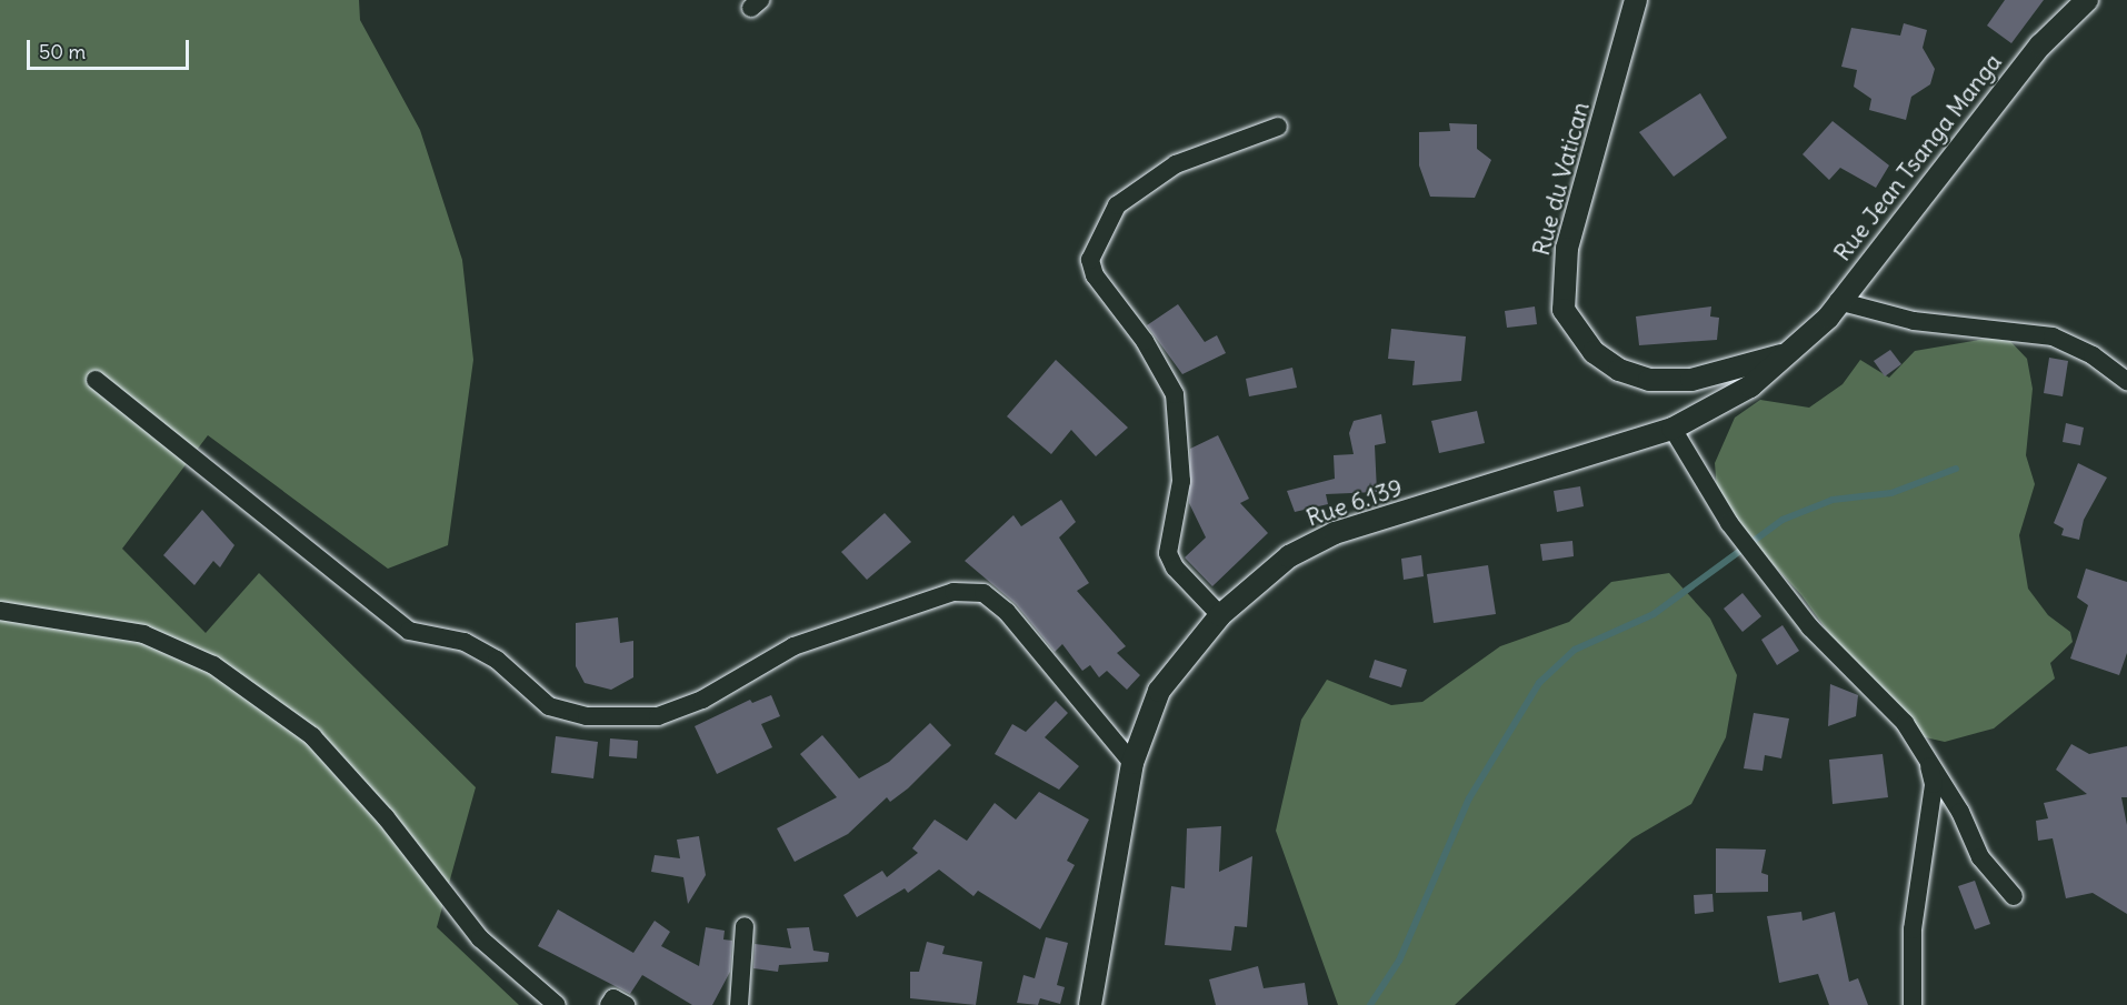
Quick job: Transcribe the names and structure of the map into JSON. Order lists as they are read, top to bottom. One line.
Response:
{"streets":{"street":["Rue Jean Tsanga Manga","Rue du Vatican","Rue 6.139"]},"crossings":[["Rue Jean Tsanga Manga","Rue du Vatican"],["Rue Jean Tsanga Manga","Rue 6.139"],["Rue du Vatican","Rue 6.139"]],"scale_bar":"50 m"}
